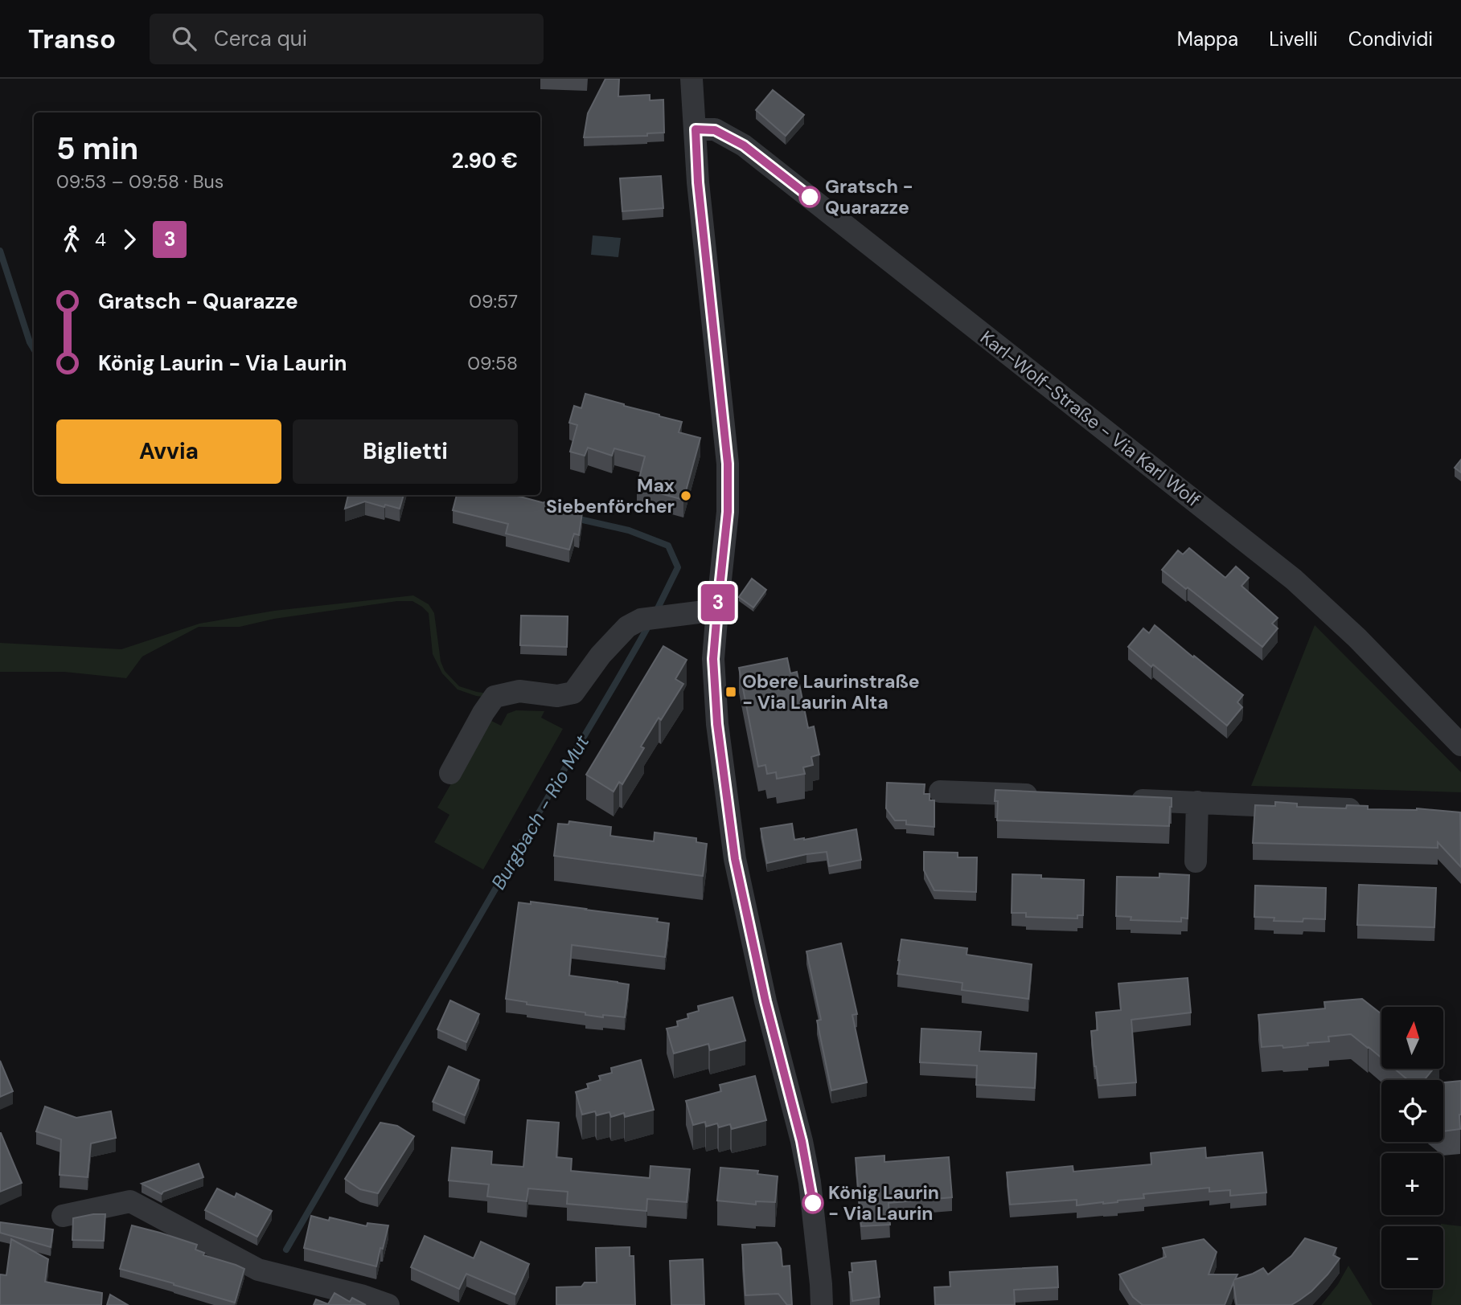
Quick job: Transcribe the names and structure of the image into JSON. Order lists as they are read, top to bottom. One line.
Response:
{"streets":{"street":["Karl-Wolf-Straße - Via Karl Wolf"]},"water":["Burgbach - Rio Mut"],"places":{"other":["Gratsch - Quarazze","Max Siebenförcher","König Laurin - Via Laurin"],"transit":["Obere Laurinstraße - Via Laurin Alta"]},"lines":["bus line 3"],"north":"top","page":{"header":"Transo","search":"Cerca qui","nav":["Mappa","Livelli","Condividi"],"on_map":"3","heading":["5 min","09:53 – 09:58 · Bus","2.90 €"],"legs":["4","3"],"list":[{"name":"Gratsch - Quarazze","value":"09:57"},{"name":"König Laurin - Via Laurin","value":"09:58"}],"buttons":["Avvia","Biglietti"],"map_buttons":["+","−"]}}
